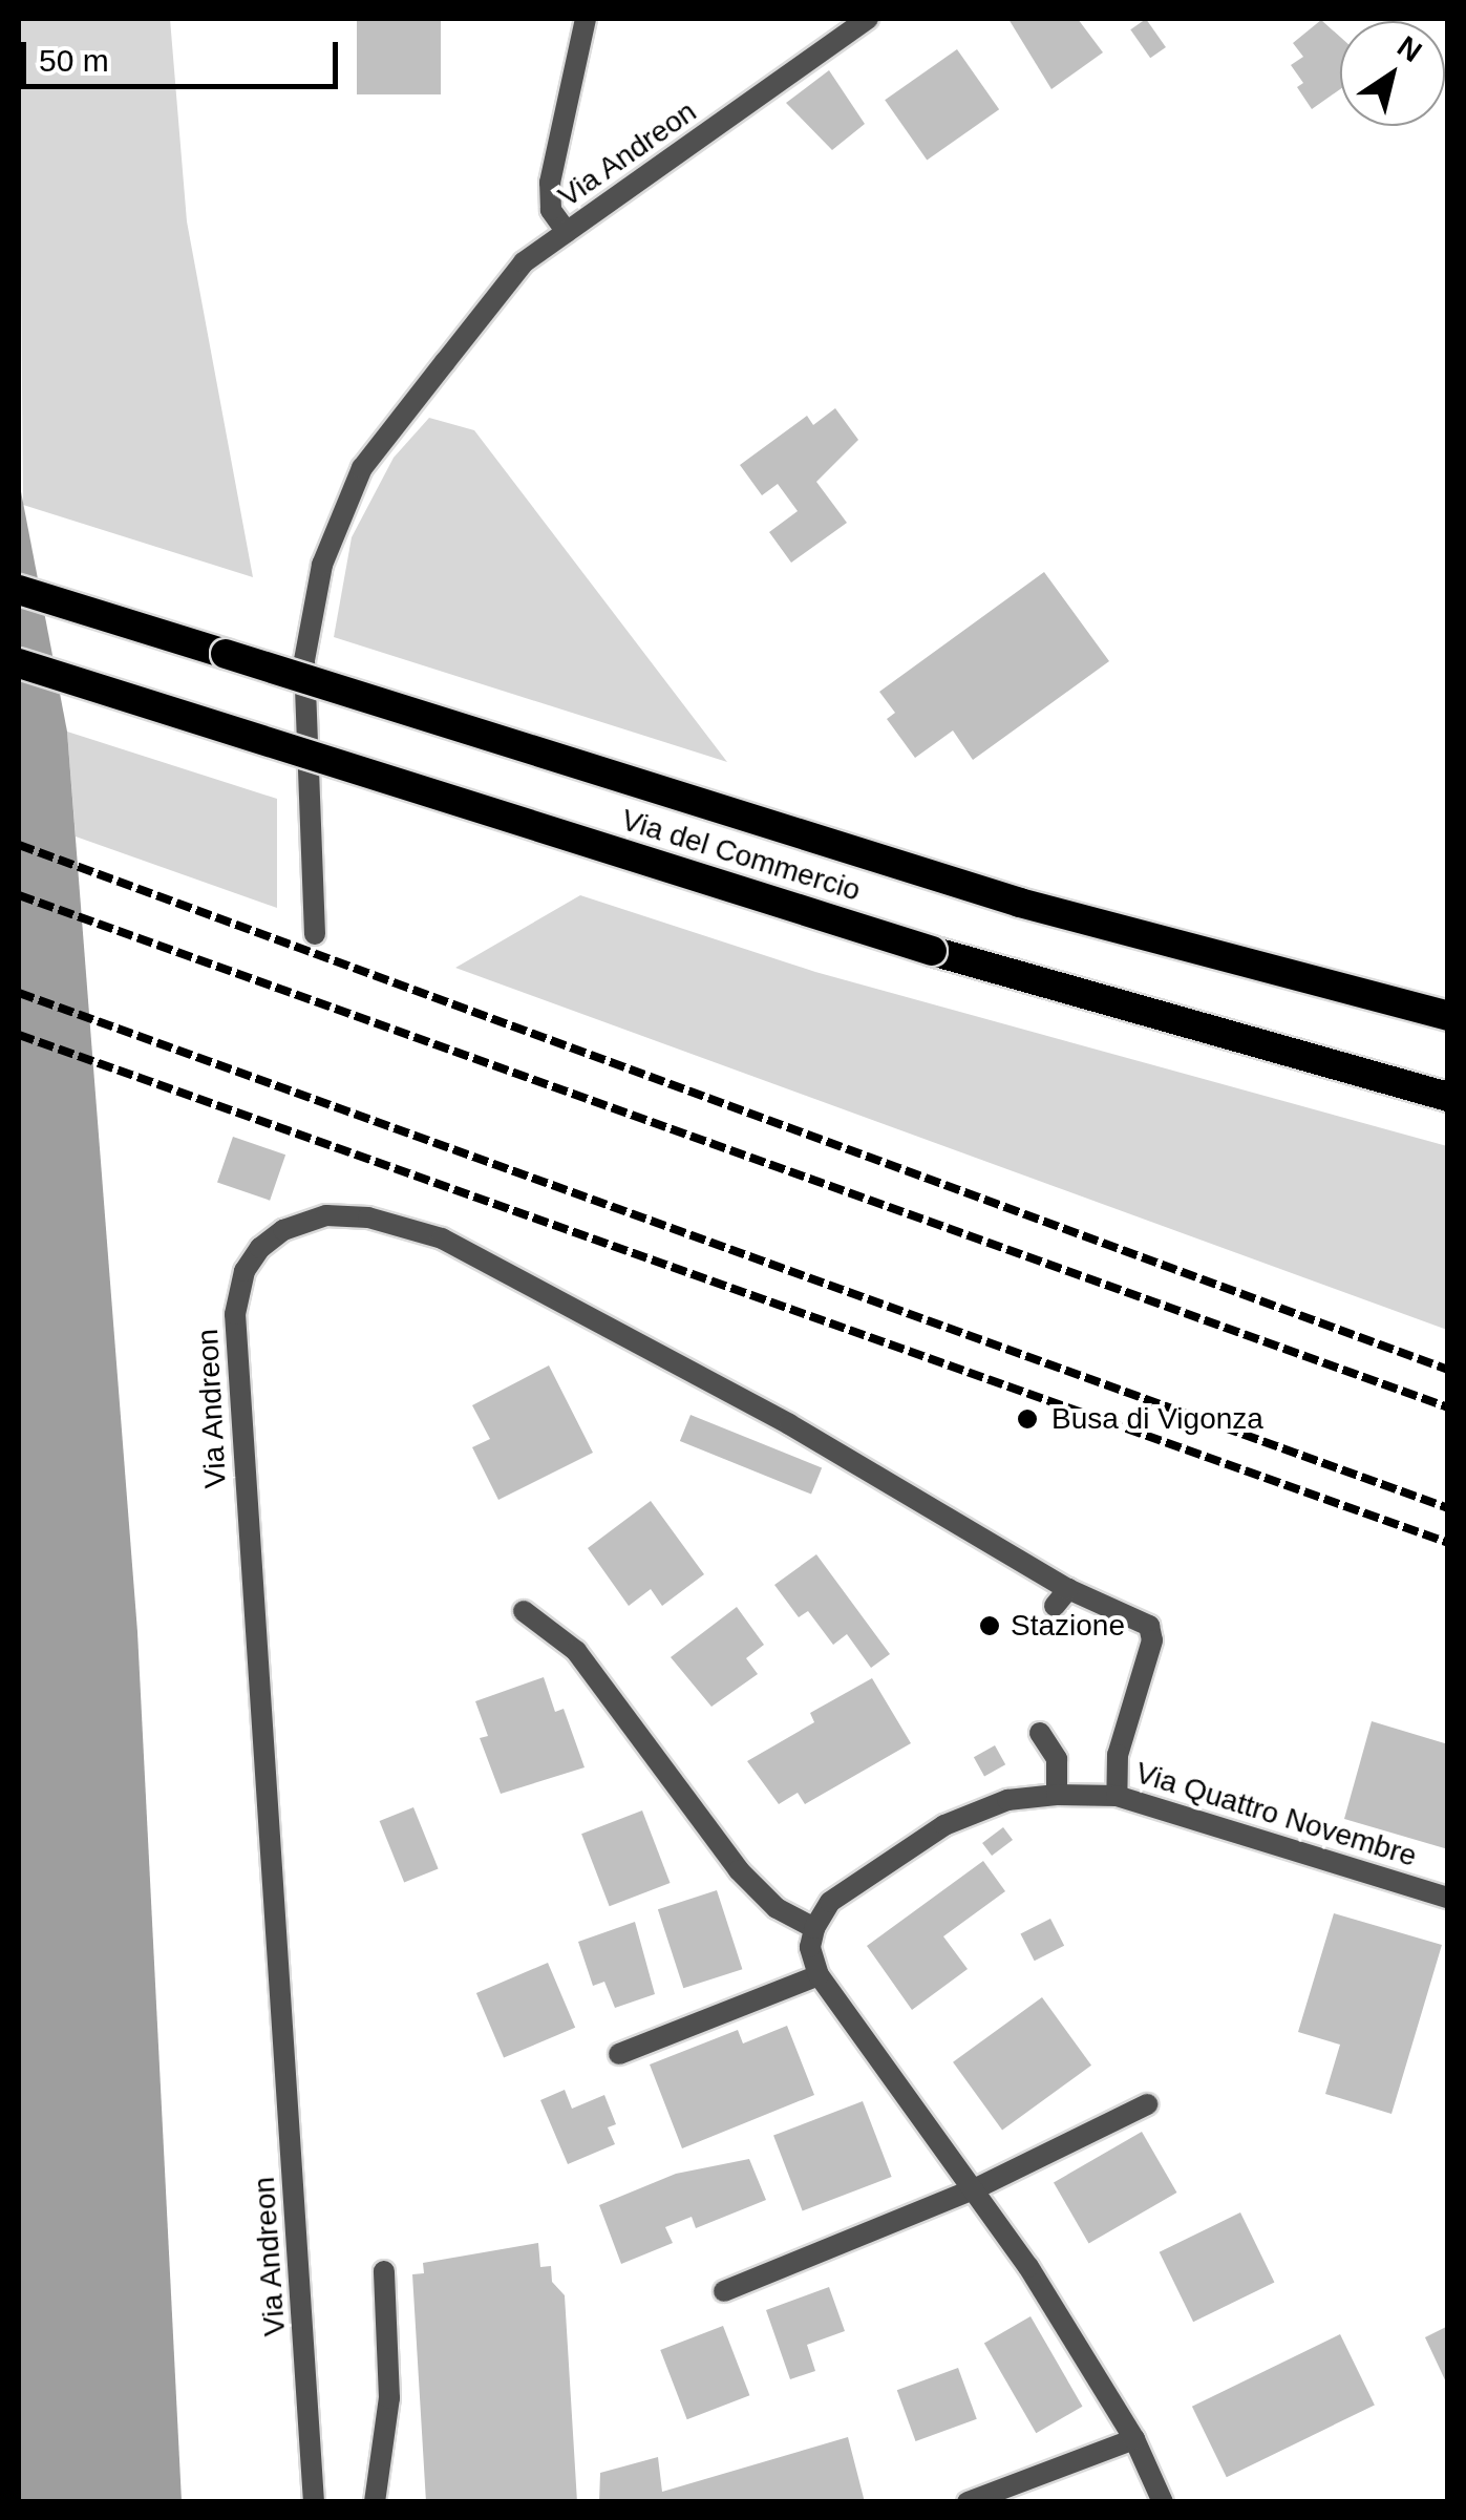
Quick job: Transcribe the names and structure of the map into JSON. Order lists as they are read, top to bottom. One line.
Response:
{"streets":{"highway":["Via del Commercio"],"street":["Via Andreon","Via Quattro Novembre"]},"crossings":[["Via Andreon","Via Quattro Novembre"]],"places":["Busa di Vigonza","Stazione"],"scale_bar":"50 m","north":"top right"}
